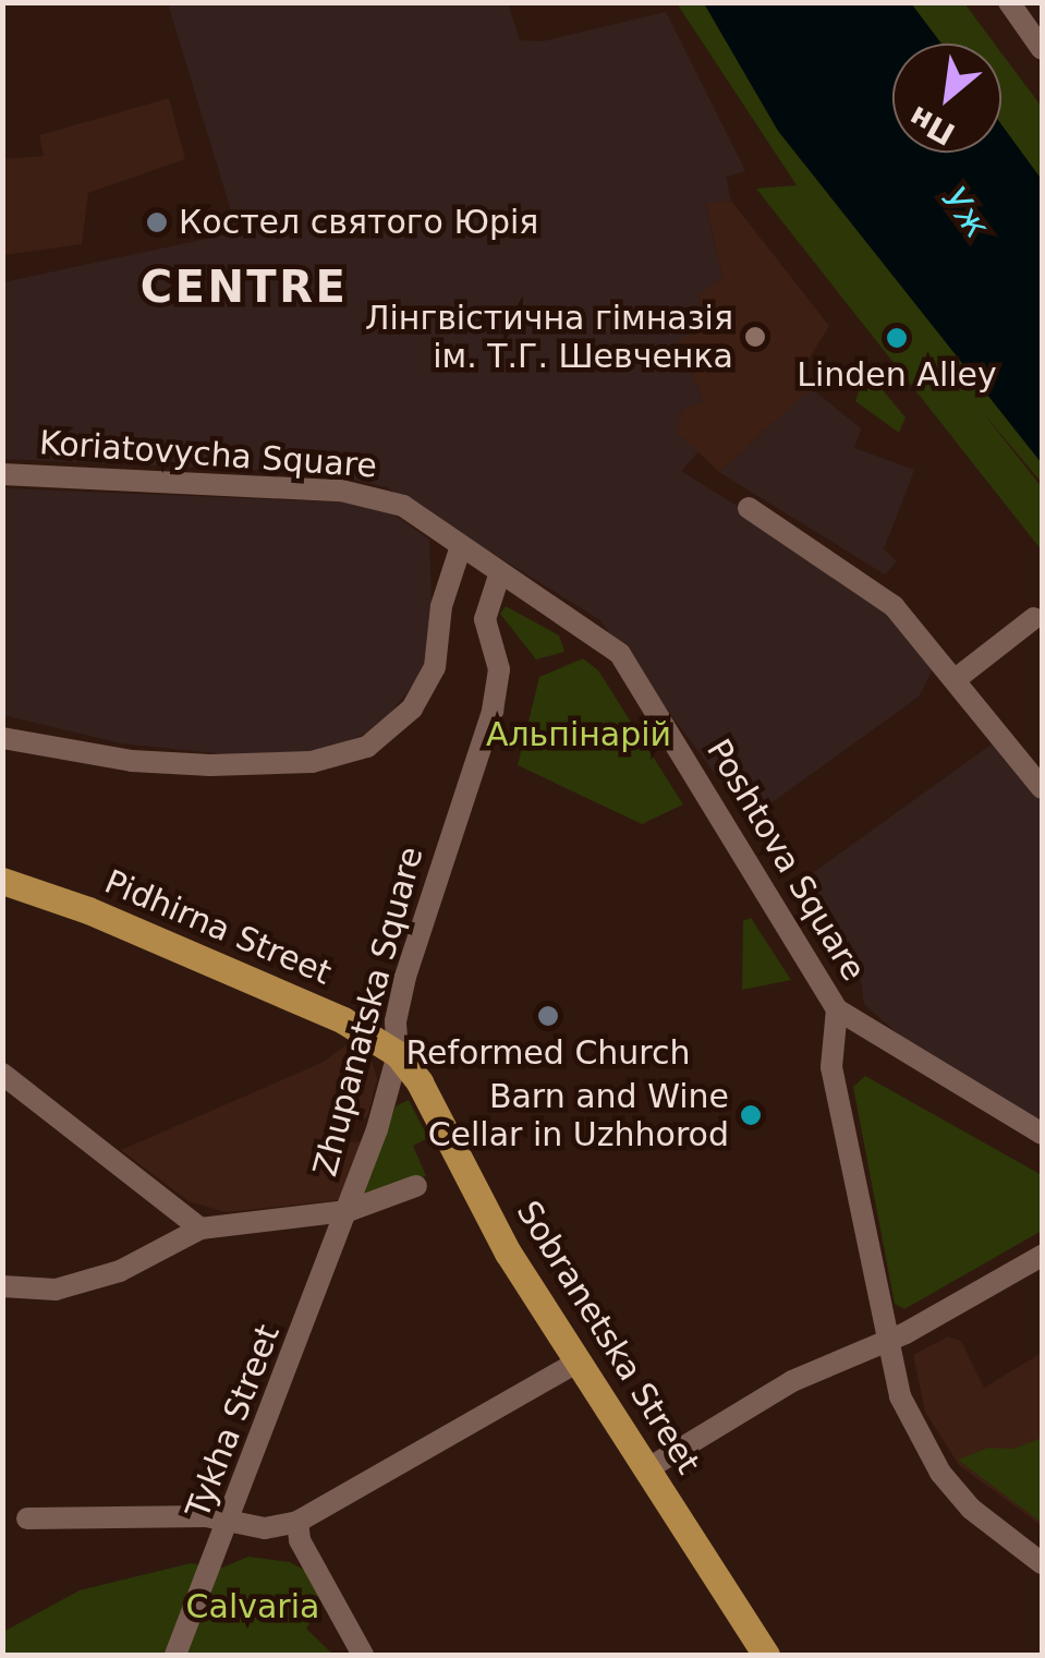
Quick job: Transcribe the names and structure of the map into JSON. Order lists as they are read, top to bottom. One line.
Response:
{"streets":{"main road":["Pidhirna Street","Sobranetska Street"],"street":["Koriatovycha Square","Poshtova Square","Zhupanatska Square","Tykha Street"]},"crossings":[["Poshtova Square","Zhupanatska Square"],["Pidhirna Street","Zhupanatska Square"],["Pidhirna Street","Sobranetska Street"],["Zhupanatska Square","Sobranetska Street"],["Zhupanatska Square","Tykha Street"]],"districts":["CENTRE"],"water":["Уж"],"parks":["Альпінарій","Calvaria"],"places":["Костел святого Юрія","Лінгвістична гімназія ім. Т.Г. Шевченка","Linden Alley","Reformed Church","Barn and Wine Cellar in Uzhhorod"],"north":"bottom left"}
